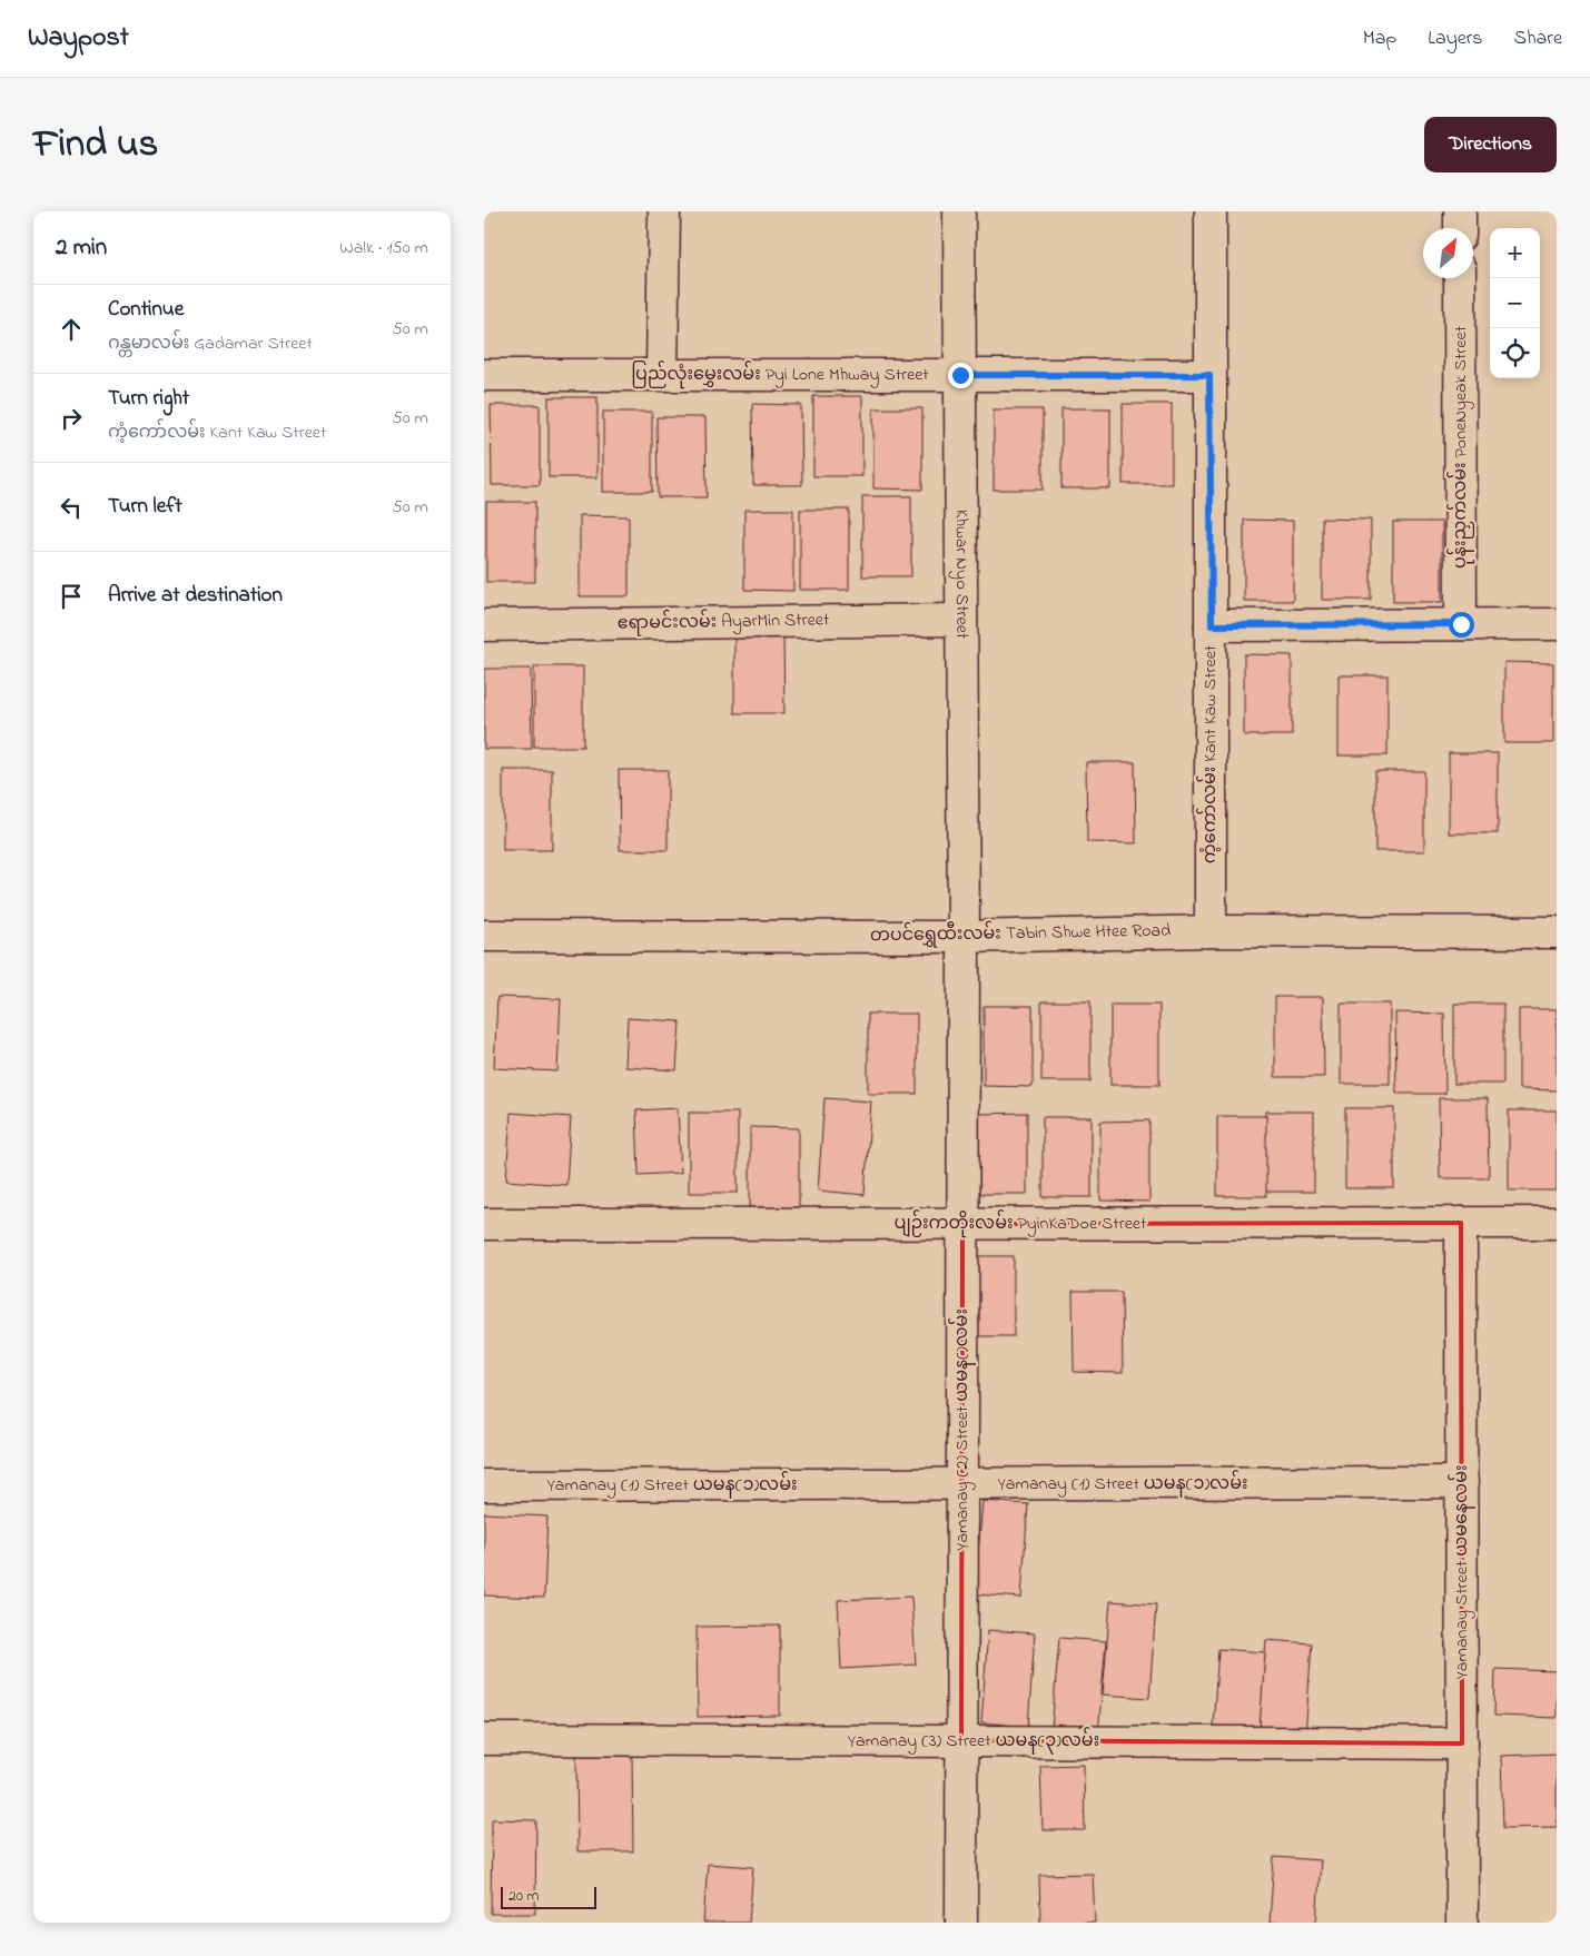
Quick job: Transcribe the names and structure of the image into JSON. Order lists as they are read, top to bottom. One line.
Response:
{"streets":{"street":["ပြည်လုံးမွှေးလမ်း Pyi Lone Mhway Street","ပုန်းညှက်လမ်း PoneNyeak Street","Khwar Nyo Street","ဧရာမင်းလမ်း AyarMin Street","ကံ့ကော်လမ်း Kant Kaw Street","တပင်ရွှေထီးလမ်း Tabin Shwe Htee Road","ပျဉ်းကတိုးလမ်း PyinKaDoe Street","Yamanay (2) Street ယမန()လမ်း","Yamanay (1) Street ယမန(၁)လမ်း","Yamanay Street ယမနေလမ်း","Yamanay (3) Street ယမန(၃)လမ်း"]},"crossings":[["ပြည်လုံးမွှေးလမ်း Pyi Lone Mhway Street","Khwar Nyo Street"],["ပြည်လုံးမွှေးလမ်း Pyi Lone Mhway Street","ကံ့ကော်လမ်း Kant Kaw Street"],["Khwar Nyo Street","ဧရာမင်းလမ်း AyarMin Street"],["Khwar Nyo Street","တပင်ရွှေထီးလမ်း Tabin Shwe Htee Road"],["Khwar Nyo Street","Yamanay (2) Street ယမန()လမ်း"],["ကံ့ကော်လမ်း Kant Kaw Street","တပင်ရွှေထီးလမ်း Tabin Shwe Htee Road"],["တပင်ရွှေထီးလမ်း Tabin Shwe Htee Road","Yamanay (2) Street ယမန()လမ်း"],["ပျဉ်းကတိုးလမ်း PyinKaDoe Street","Yamanay (2) Street ယမန()လမ်း"],["ပျဉ်းကတိုးလမ်း PyinKaDoe Street","Yamanay Street ယမနေလမ်း"],["Yamanay (2) Street ယမန()လမ်း","Yamanay (1) Street ယမန(၁)လမ်း"],["Yamanay (2) Street ယမန()လမ်း","Yamanay (3) Street ယမန(၃)လမ်း"],["Yamanay (1) Street ယမန(၁)လမ်း","Yamanay Street ယမနေလမ်း"],["Yamanay Street ယမနေလမ်း","Yamanay (3) Street ယမန(၃)လမ်း"]],"scale_bar":"20 m","north":"top right","page":{"header":"Waypost","nav":["Map","Layers","Share"],"title":"Find us","buttons":"Directions","heading":["2 min","Walk · 150 m"],"map_buttons":["+","−"],"list":[["Continue","ဂန္တမာလမ်း Gadamar Street","50 m"],["Turn right","ကံ့ကော်လမ်း Kant Kaw Street","50 m"],["Turn left","50 m"],"Arrive at destination"],"scale":"20 m"}}
